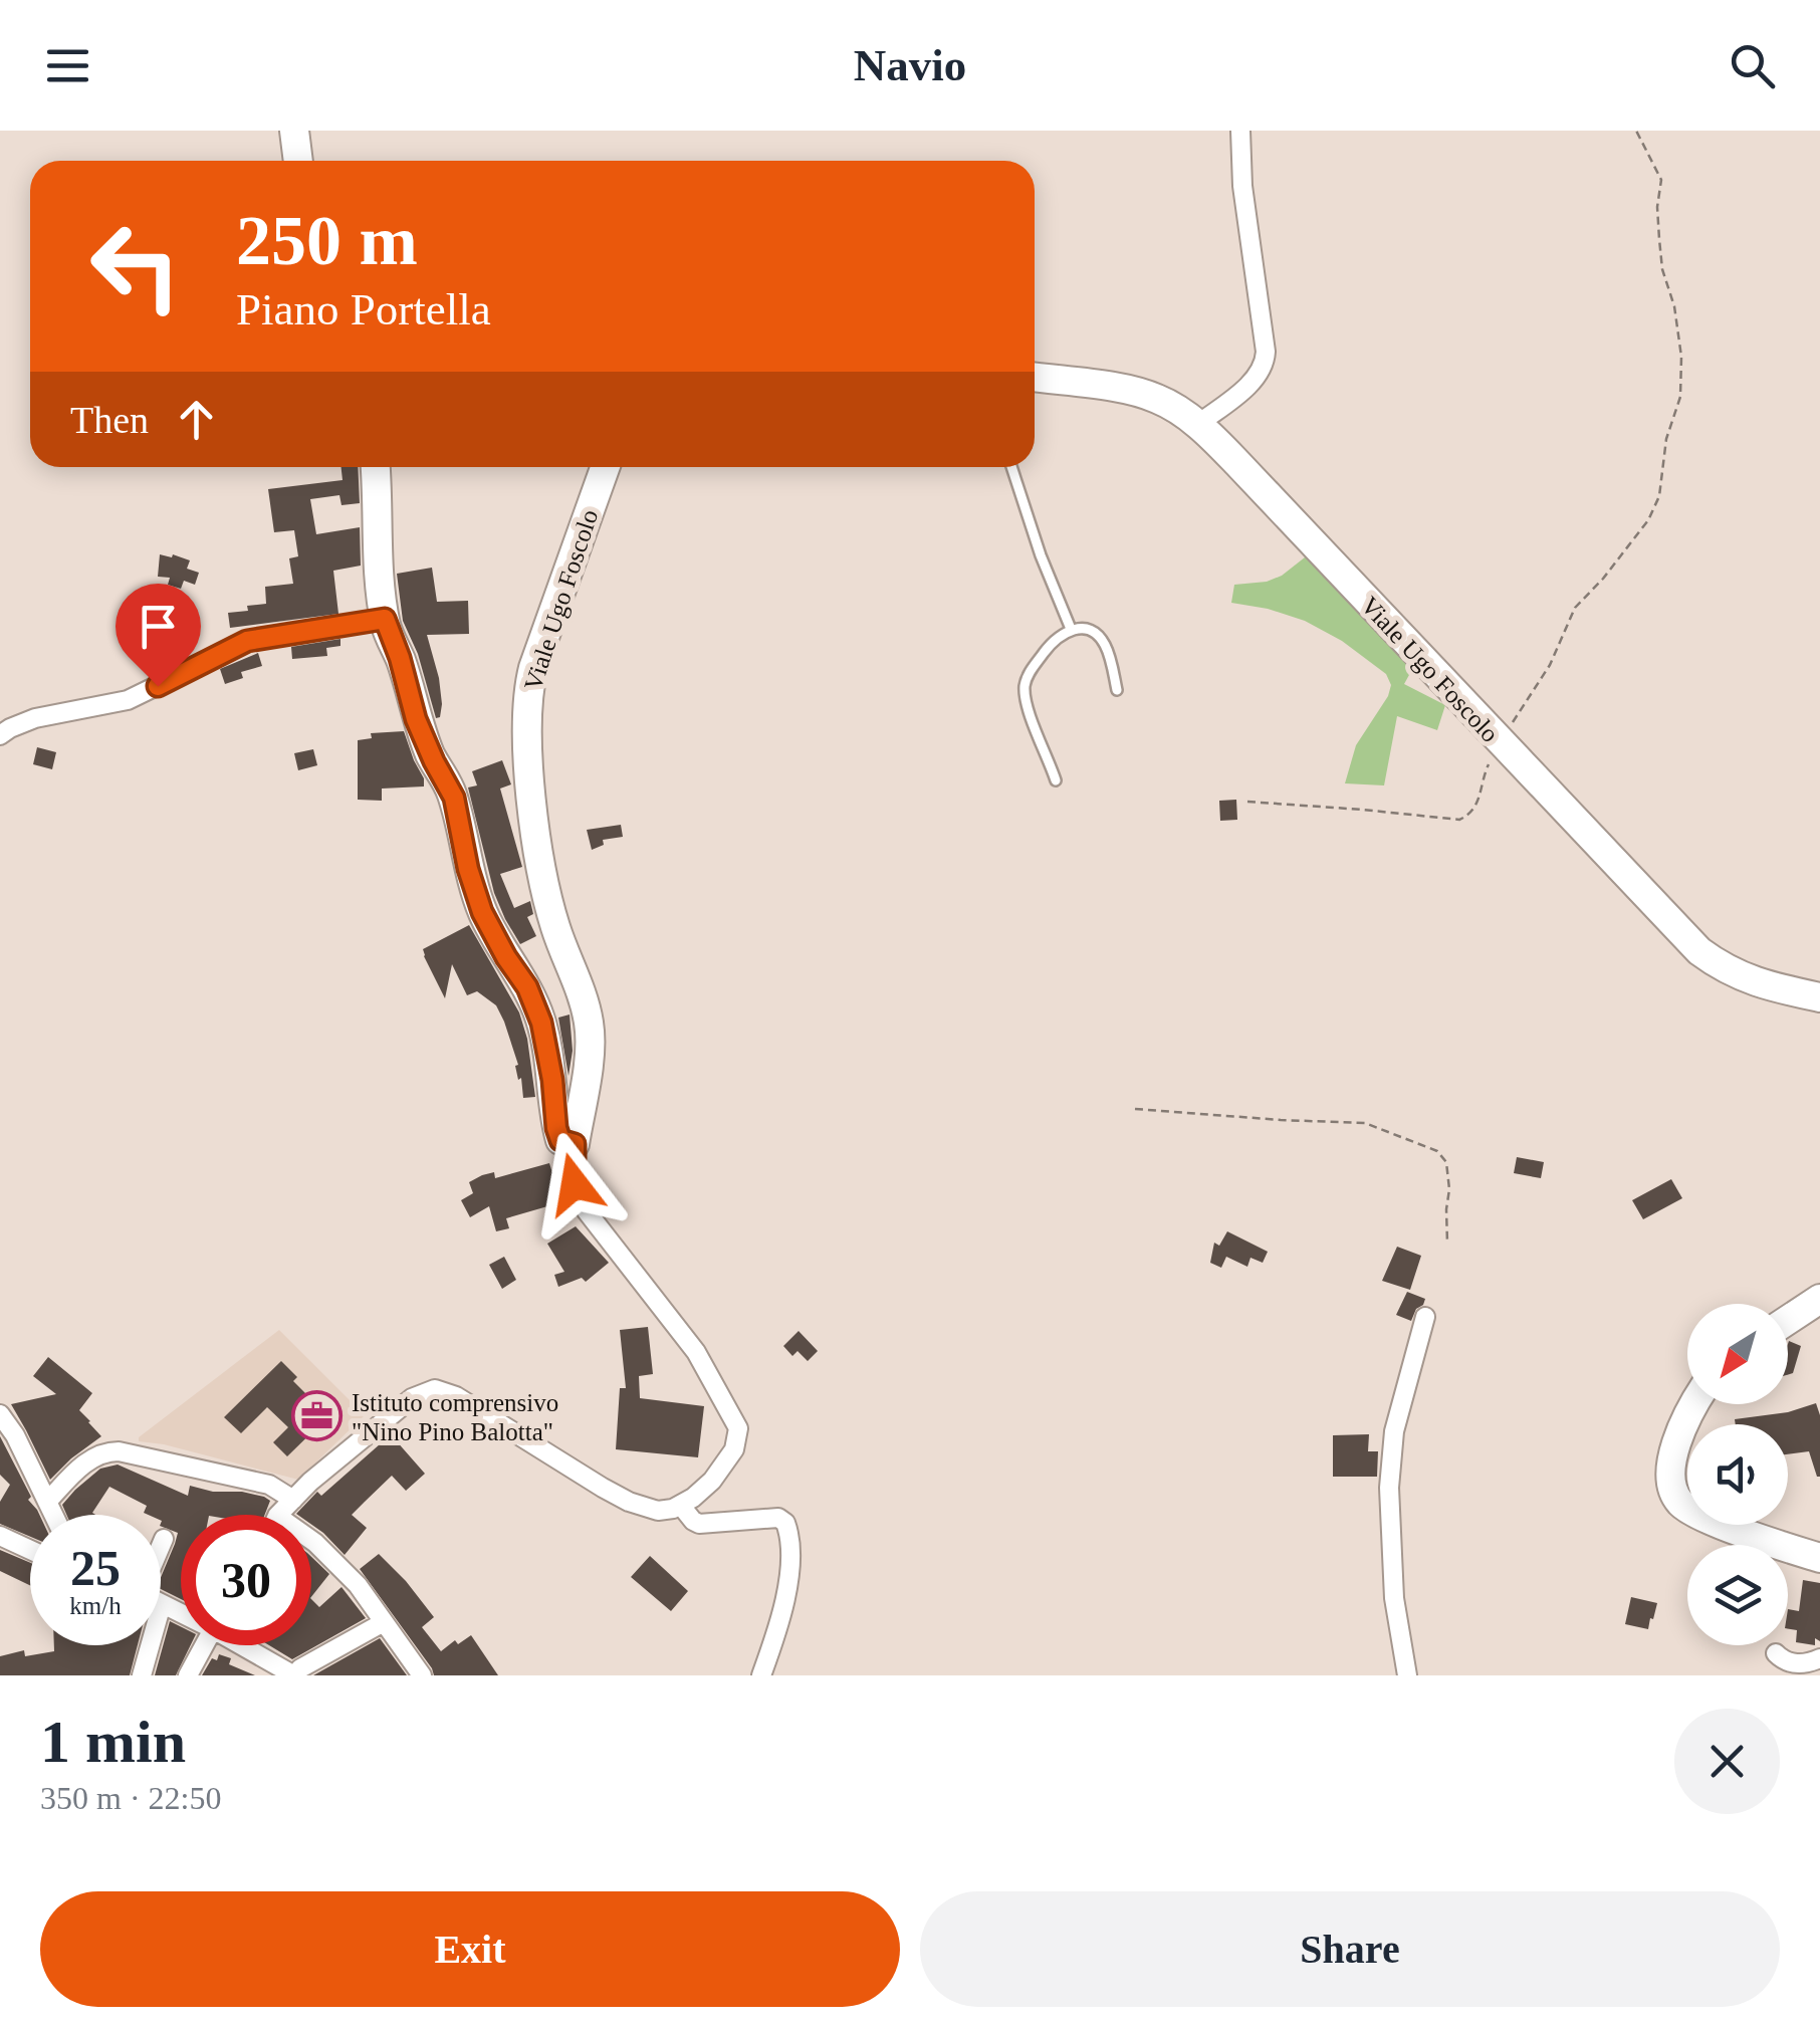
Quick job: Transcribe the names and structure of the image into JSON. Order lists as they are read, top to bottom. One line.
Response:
{"streets":{"street":["Viale Ugo Foscolo"]},"places":{"office":["Istituto comprensivo \"Nino Pino Balotta\""]},"north":"bottom left","page":{"header":"Navio","turn":["250 m","Piano Portella"],"then":"Then","speed":"25 km/h","limit":"30","heading":["1 min","350 m · 22:50"],"buttons":["Exit","Share"]}}
